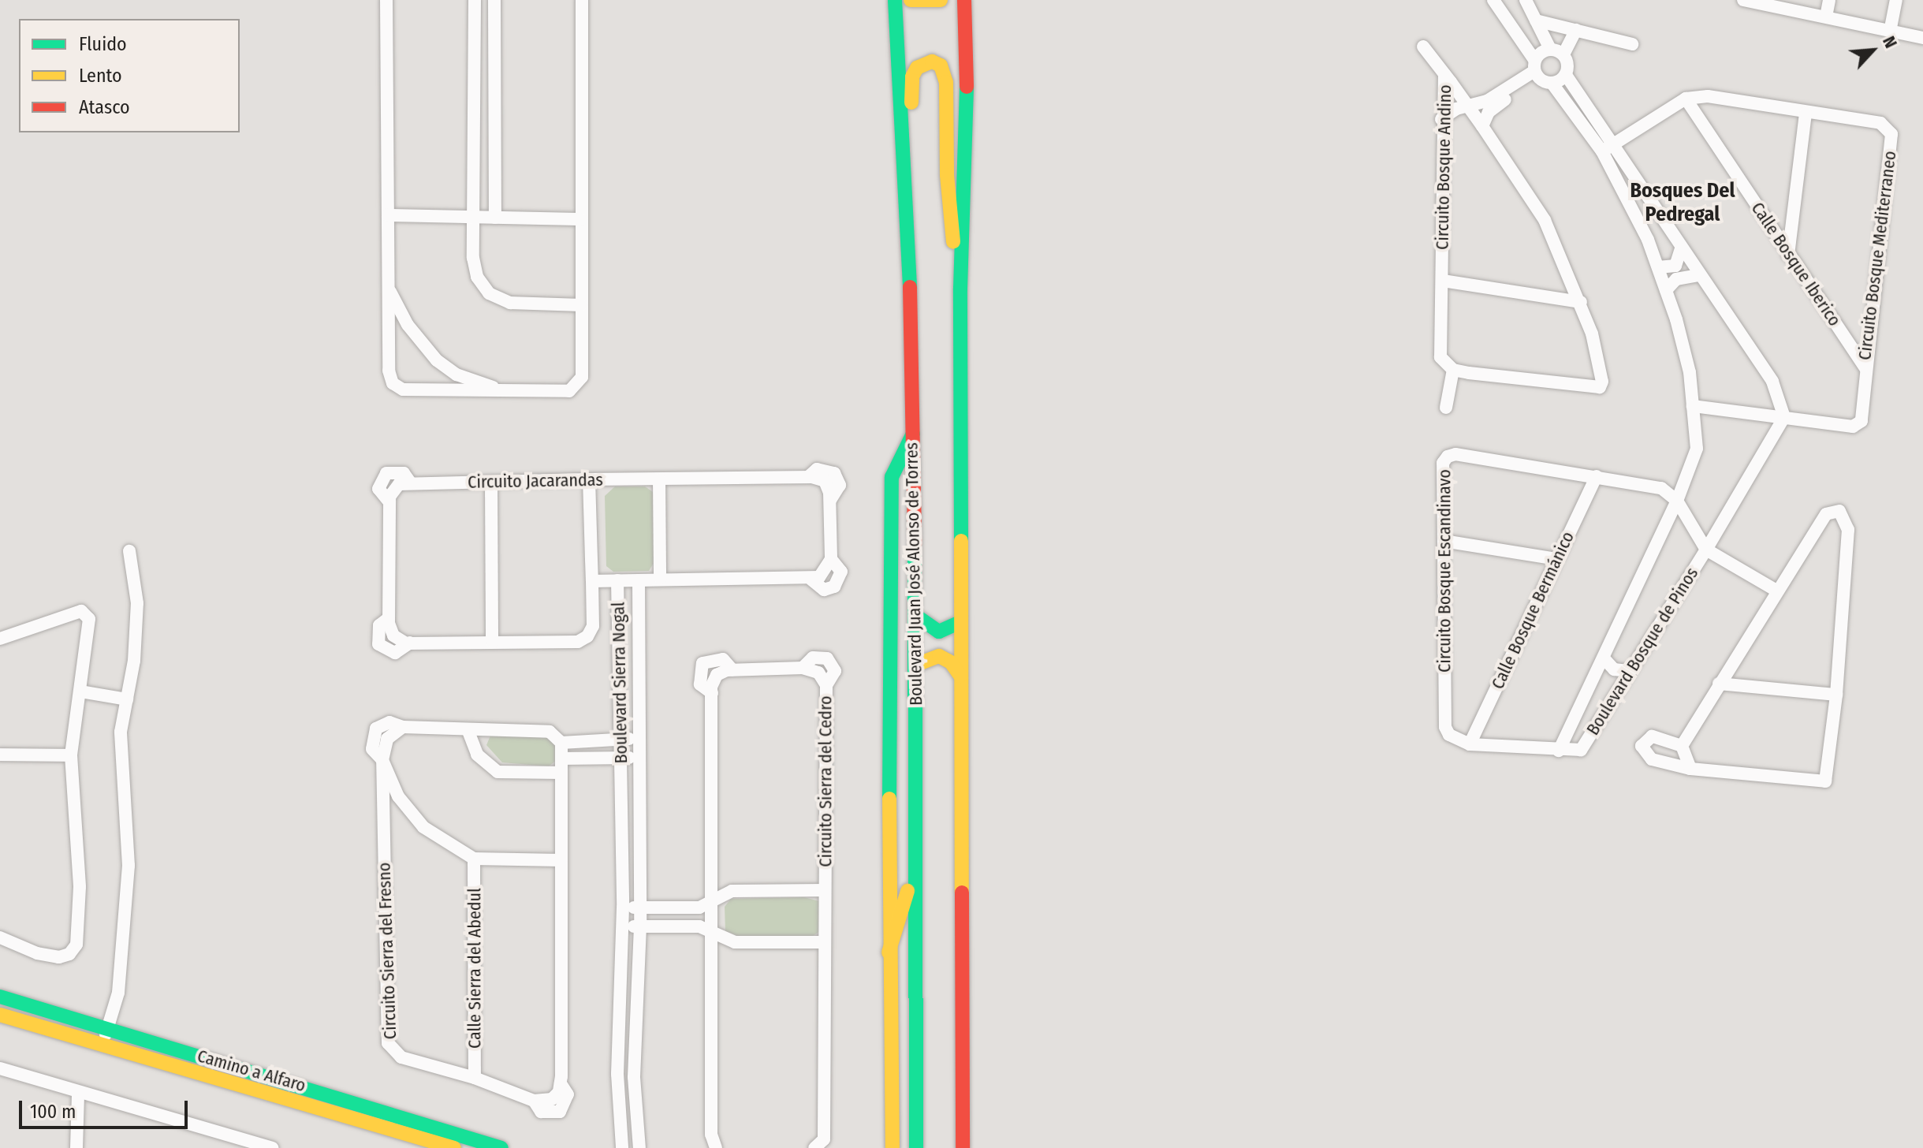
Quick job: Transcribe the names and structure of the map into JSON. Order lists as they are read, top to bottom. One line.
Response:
{"streets":{"main road":["Boulevard Juan José Alonso de Torres","Camino a Alfaro"],"street":["Circuito Bosque Andino","Circuito Bosque Mediterraneo","Calle Bosque Iberico","Circuito Jacarandas","Circuito Bosque Escandinavo","Calle Bosque Bermánico","Boulevard Bosque de Pinos","Boulevard Sierra Nogal","Circuito Sierra del Cedro","Circuito Sierra del Fresno","Calle Sierra del Abedul"]},"crossings":[["Circuito Bosque Andino","Boulevard Bosque de Pinos"],["Circuito Bosque Mediterraneo","Calle Bosque Iberico"],["Circuito Bosque Mediterraneo","Boulevard Bosque de Pinos"],["Circuito Jacarandas","Boulevard Sierra Nogal"],["Circuito Bosque Escandinavo","Calle Bosque Bermánico"],["Circuito Bosque Escandinavo","Boulevard Bosque de Pinos"],["Boulevard Sierra Nogal","Circuito Sierra del Fresno"],["Circuito Sierra del Fresno","Calle Sierra del Abedul"]],"districts":["Bosques Del Pedregal"],"legend":["Fluido","Lento","Atasco"],"scale_bar":"100 m","north":"top right"}
